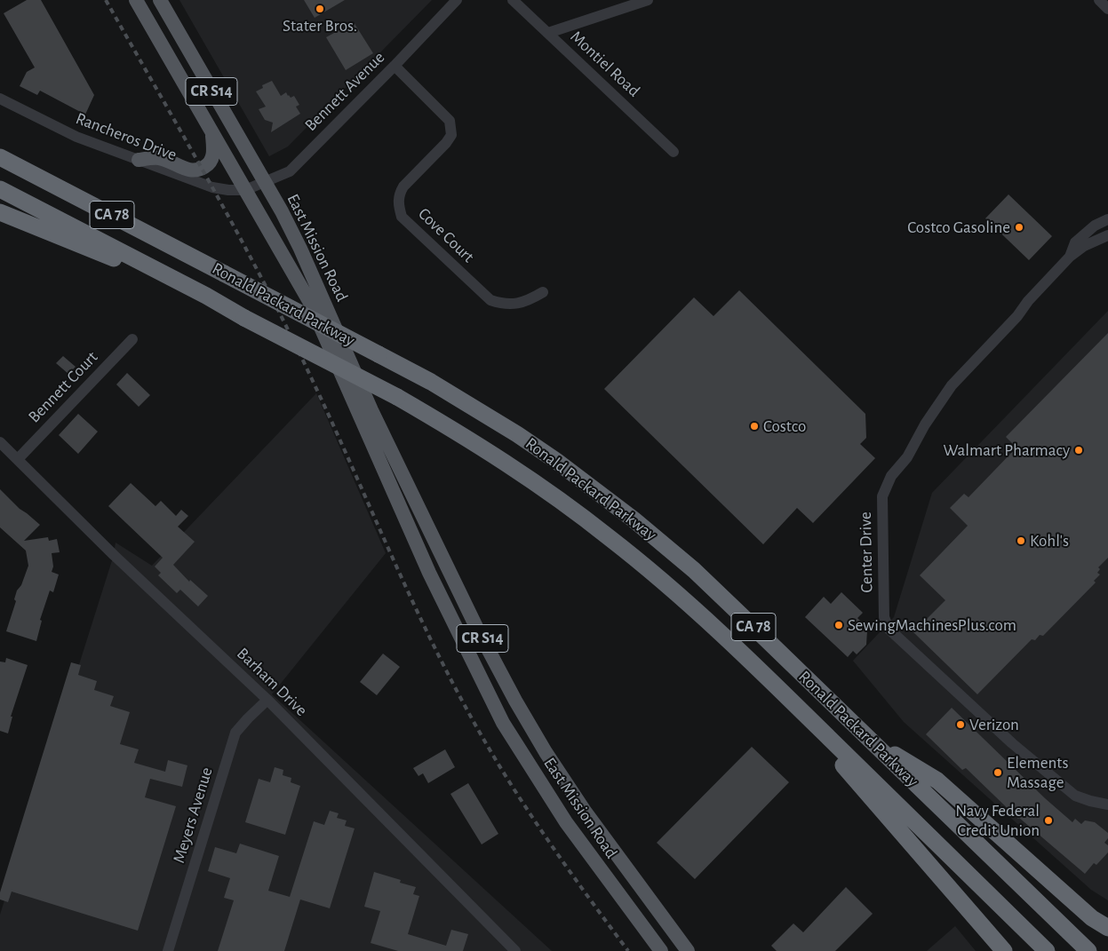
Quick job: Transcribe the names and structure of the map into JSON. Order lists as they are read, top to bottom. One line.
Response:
{"streets":{"highway":["CA 78","Ronald Packard Parkway"],"main road":["CR S14","East Mission Road"],"street":["Montiel Road","Bennett Avenue","Rancheros Drive","Cove Court","Bennett Court","Center Drive","Barham Drive","Meyers Avenue"]},"crossings":[["Bennett Avenue","Rancheros Drive"],["Bennett Avenue","Cove Court"],["Bennett Avenue","East Mission Road"],["Rancheros Drive","East Mission Road"],["Bennett Court","Barham Drive"],["Barham Drive","Meyers Avenue"]],"places":["Stater Bros.","Costco Gasoline","Costco","Walmart Pharmacy","Kohl's","SewingMachinesPlus.com","Verizon","Elements Massage","Navy Federal Credit Union"]}
